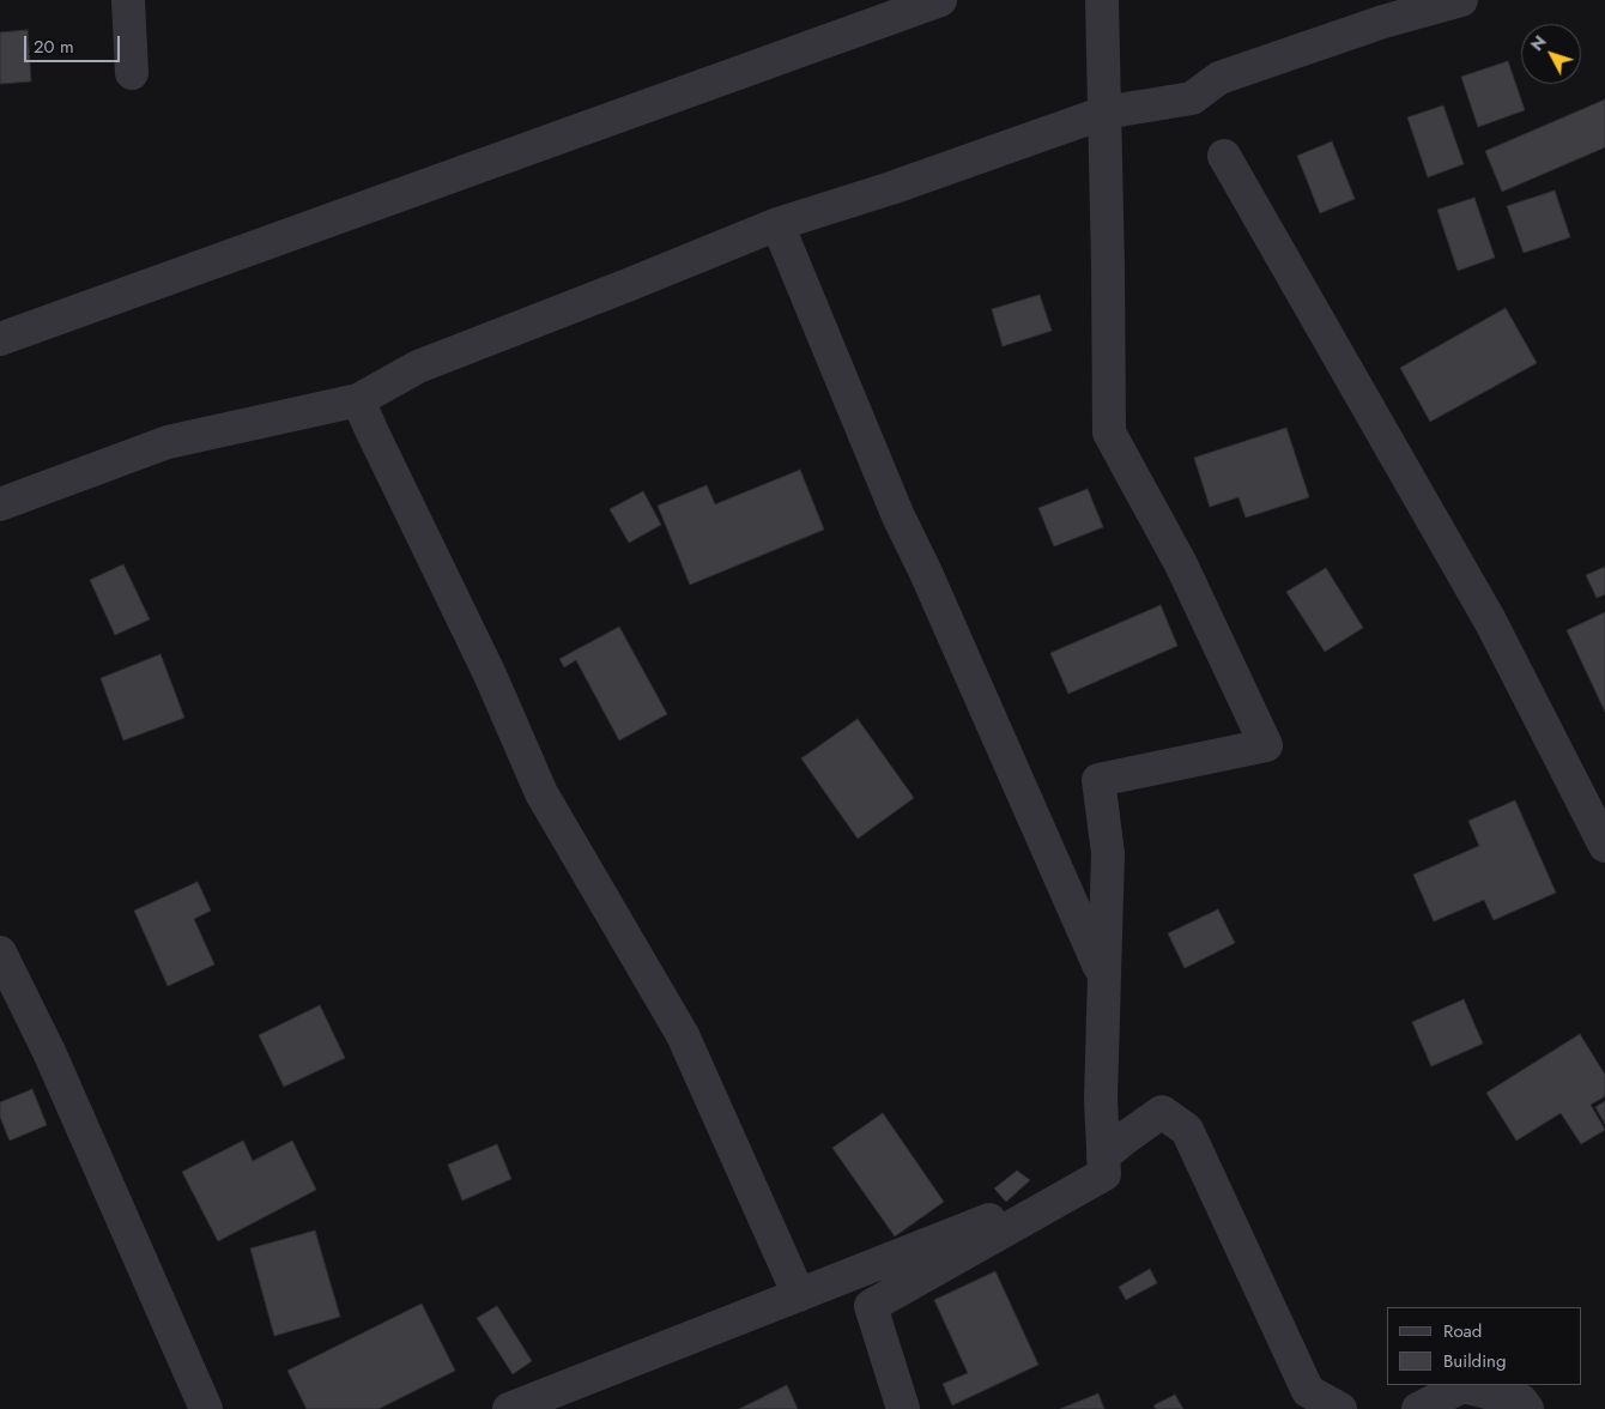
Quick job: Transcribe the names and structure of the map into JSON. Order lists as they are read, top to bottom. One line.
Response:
{"legend":["Road","Building"],"scale_bar":"20 m","north":"top left"}
